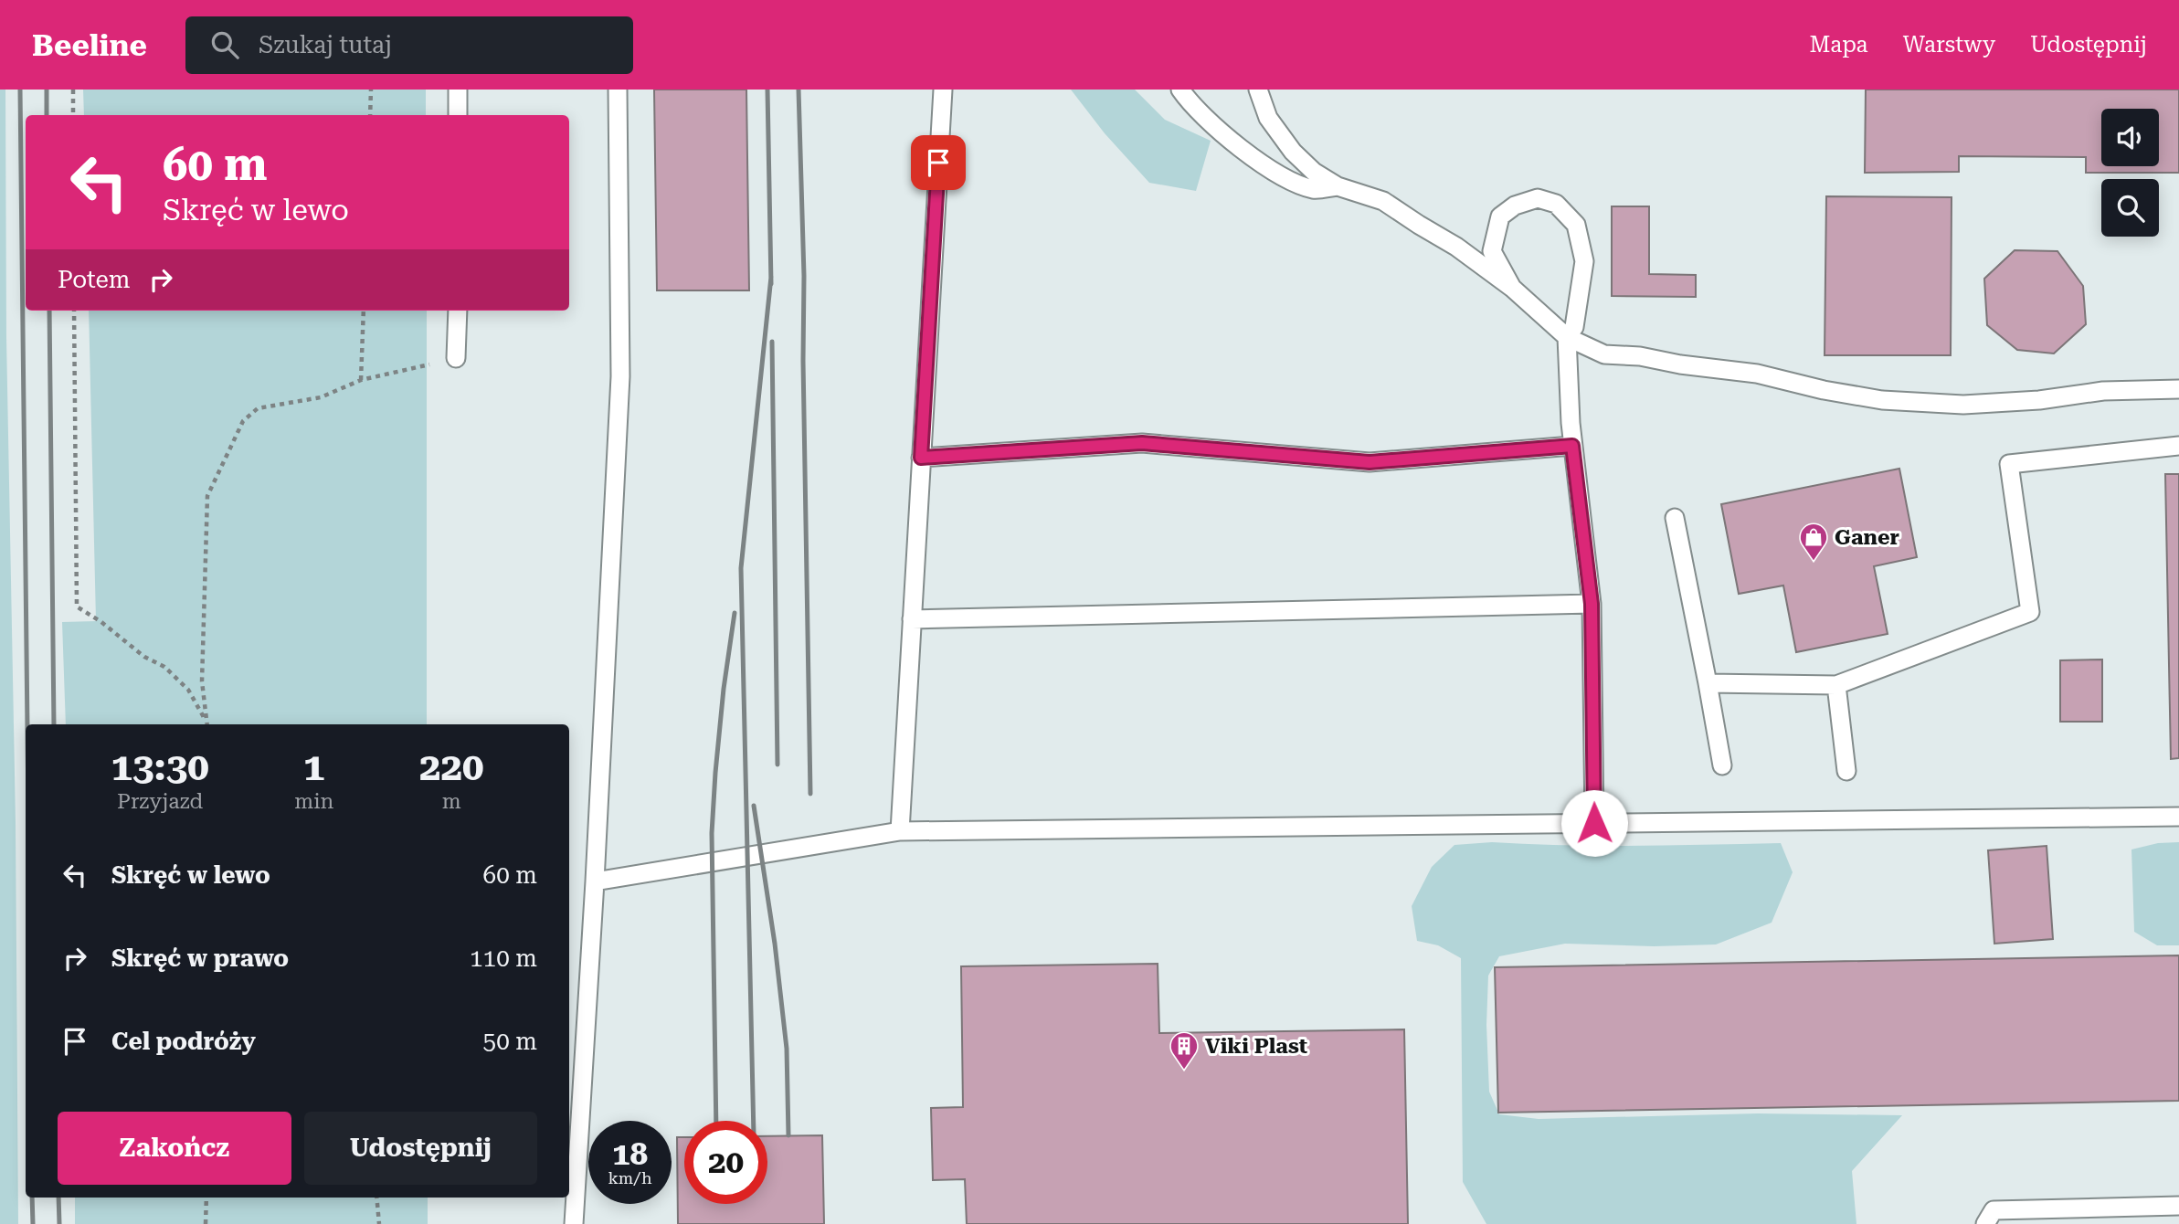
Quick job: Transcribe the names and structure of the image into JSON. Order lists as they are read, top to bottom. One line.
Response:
{"places":{"shop":["Ganer"],"building":["Viki Plast"]},"page":{"header":"Beeline","search":"Szukaj tutaj","nav":["Mapa","Warstwy","Udostępnij"],"turn":["60 m","Skręć w lewo"],"then":"Potem","eta":["13:30","Przyjazd","1","min","220","m"],"list":[{"name":"Skręć w lewo","value":"60 m"},{"name":"Skręć w prawo","value":"110 m"},{"name":"Cel podróży","value":"50 m"}],"buttons":["Zakończ","Udostępnij"],"speed":"18 km/h","limit":"20"}}
